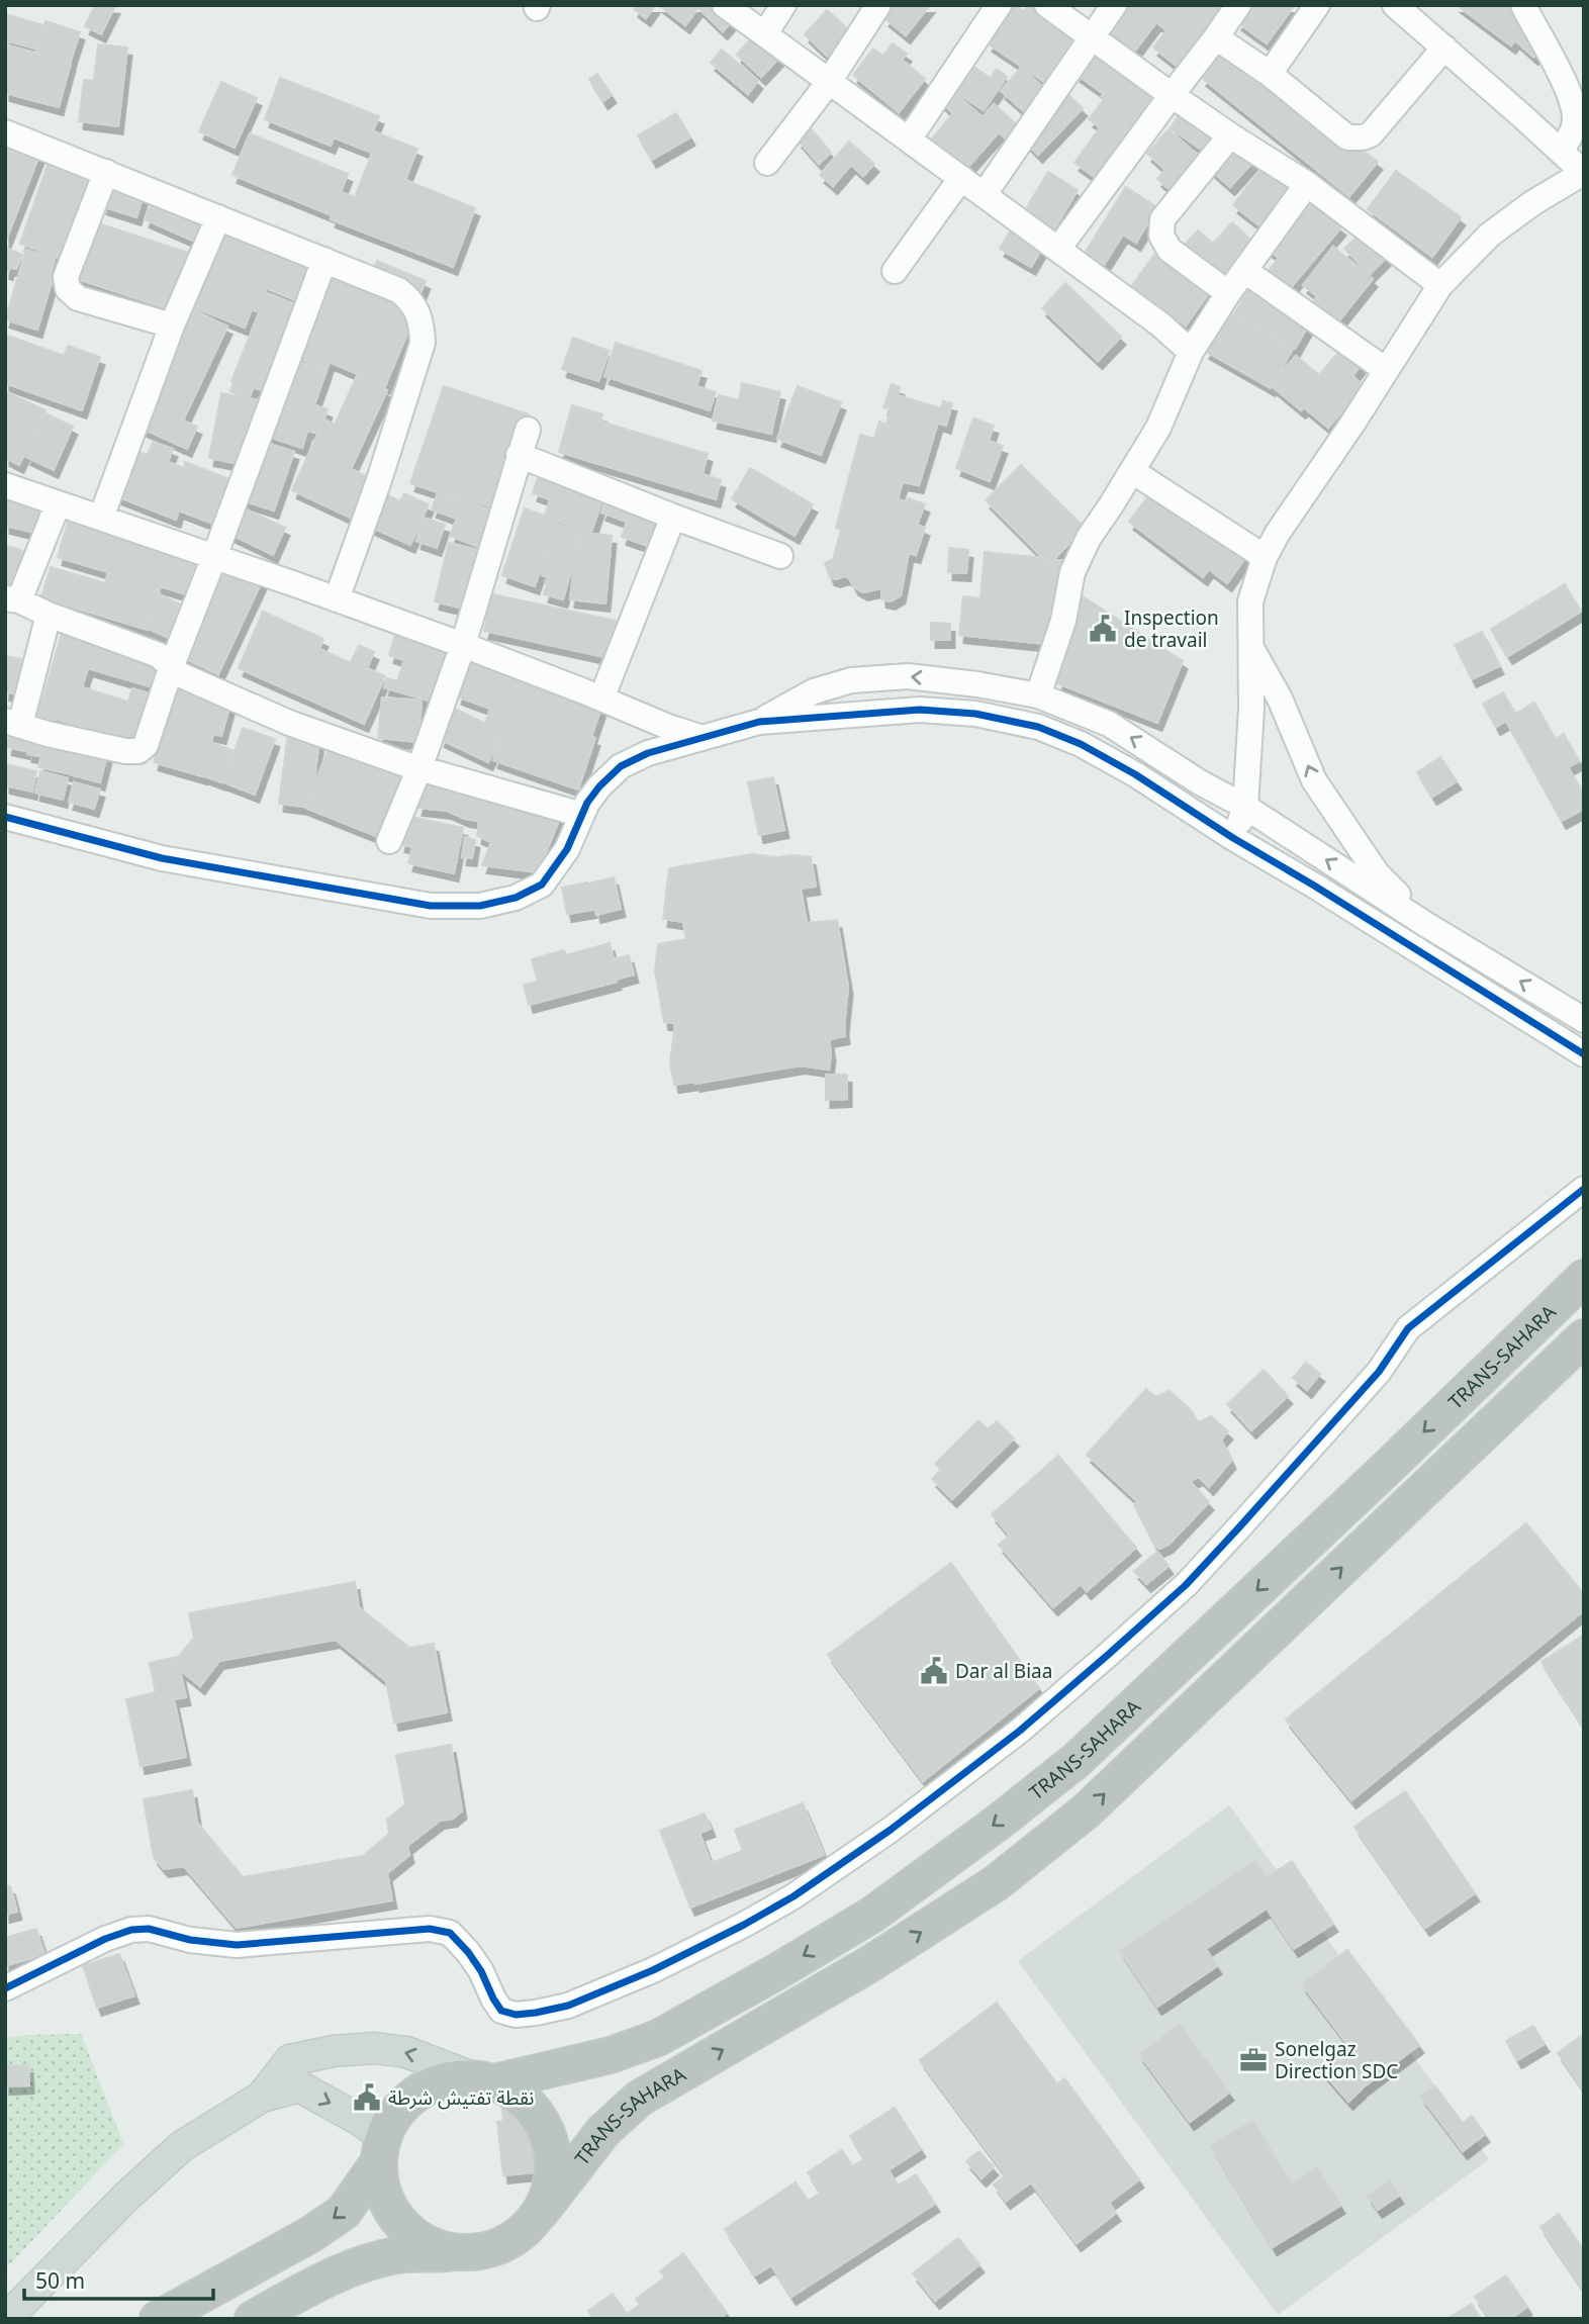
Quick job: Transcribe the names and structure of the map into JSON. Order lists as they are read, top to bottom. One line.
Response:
{"streets":{"highway":["TRANS-SAHARA"]},"places":{"public building":["Inspection de travail","Dar al Biaa","نقطة تفتيش شرطة"],"office":["Sonelgaz Direction SDC"]},"scale_bar":"50 m"}
